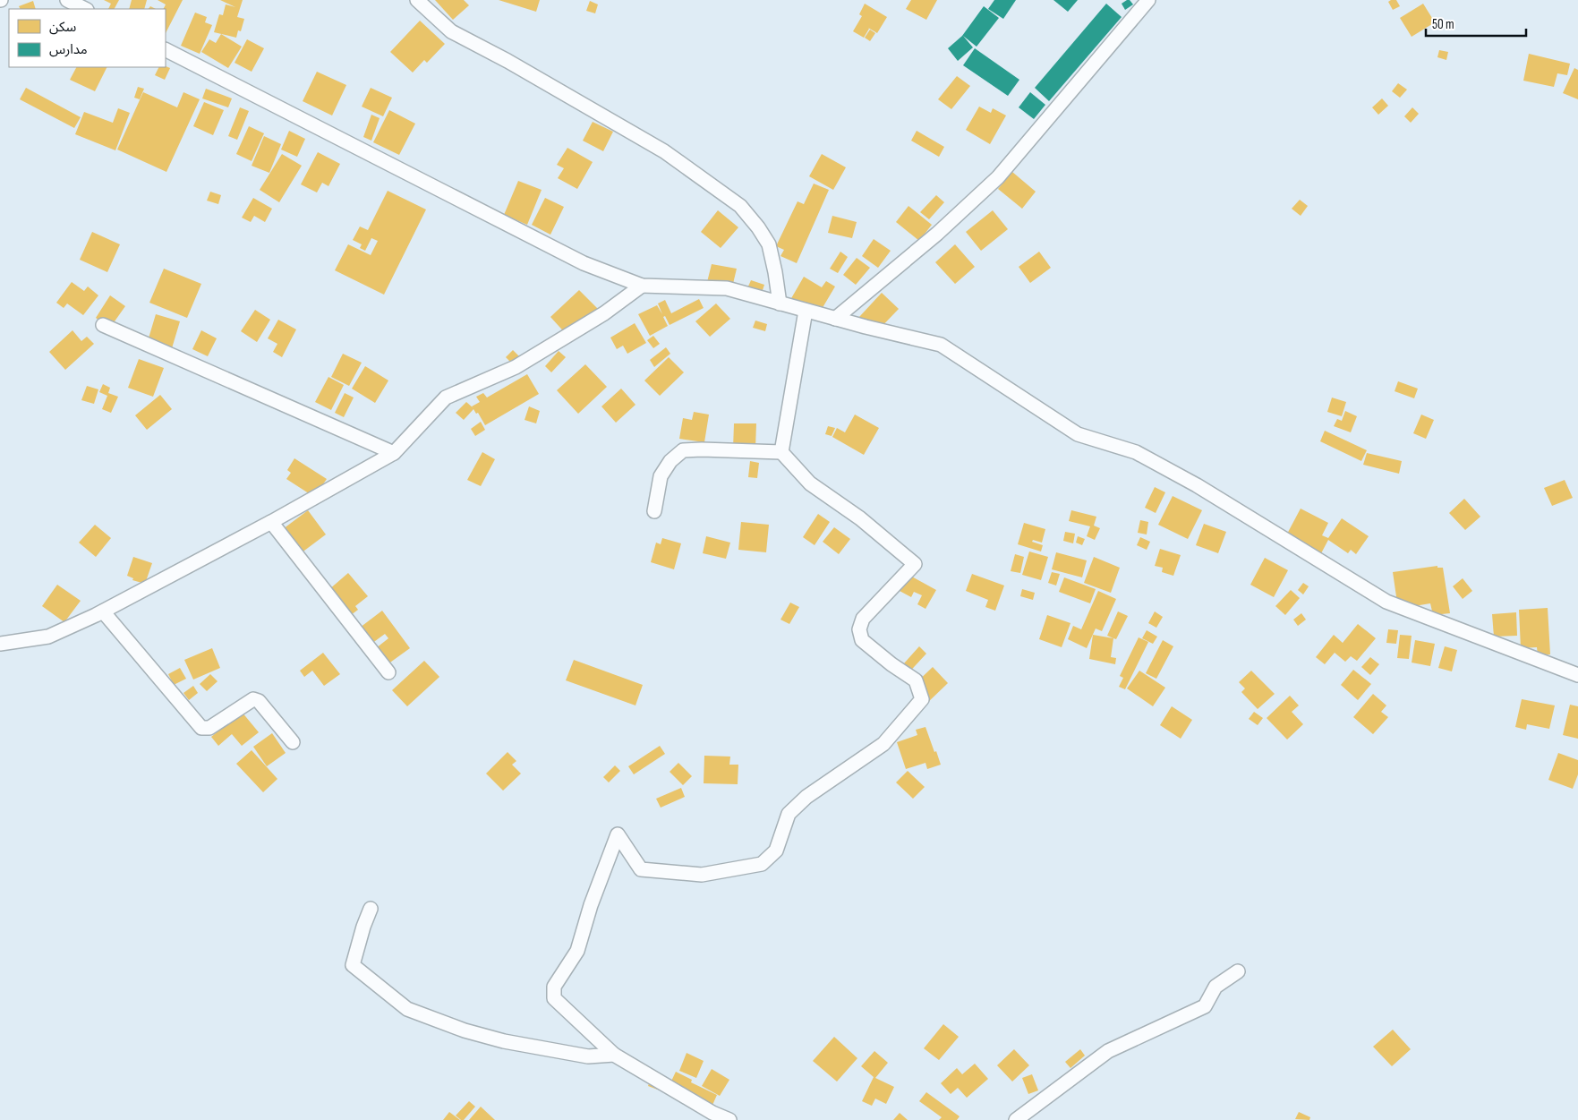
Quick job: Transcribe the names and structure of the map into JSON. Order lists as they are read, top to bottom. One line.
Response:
{"legend":["سكن","مدارس"],"scale_bar":"50 m"}
